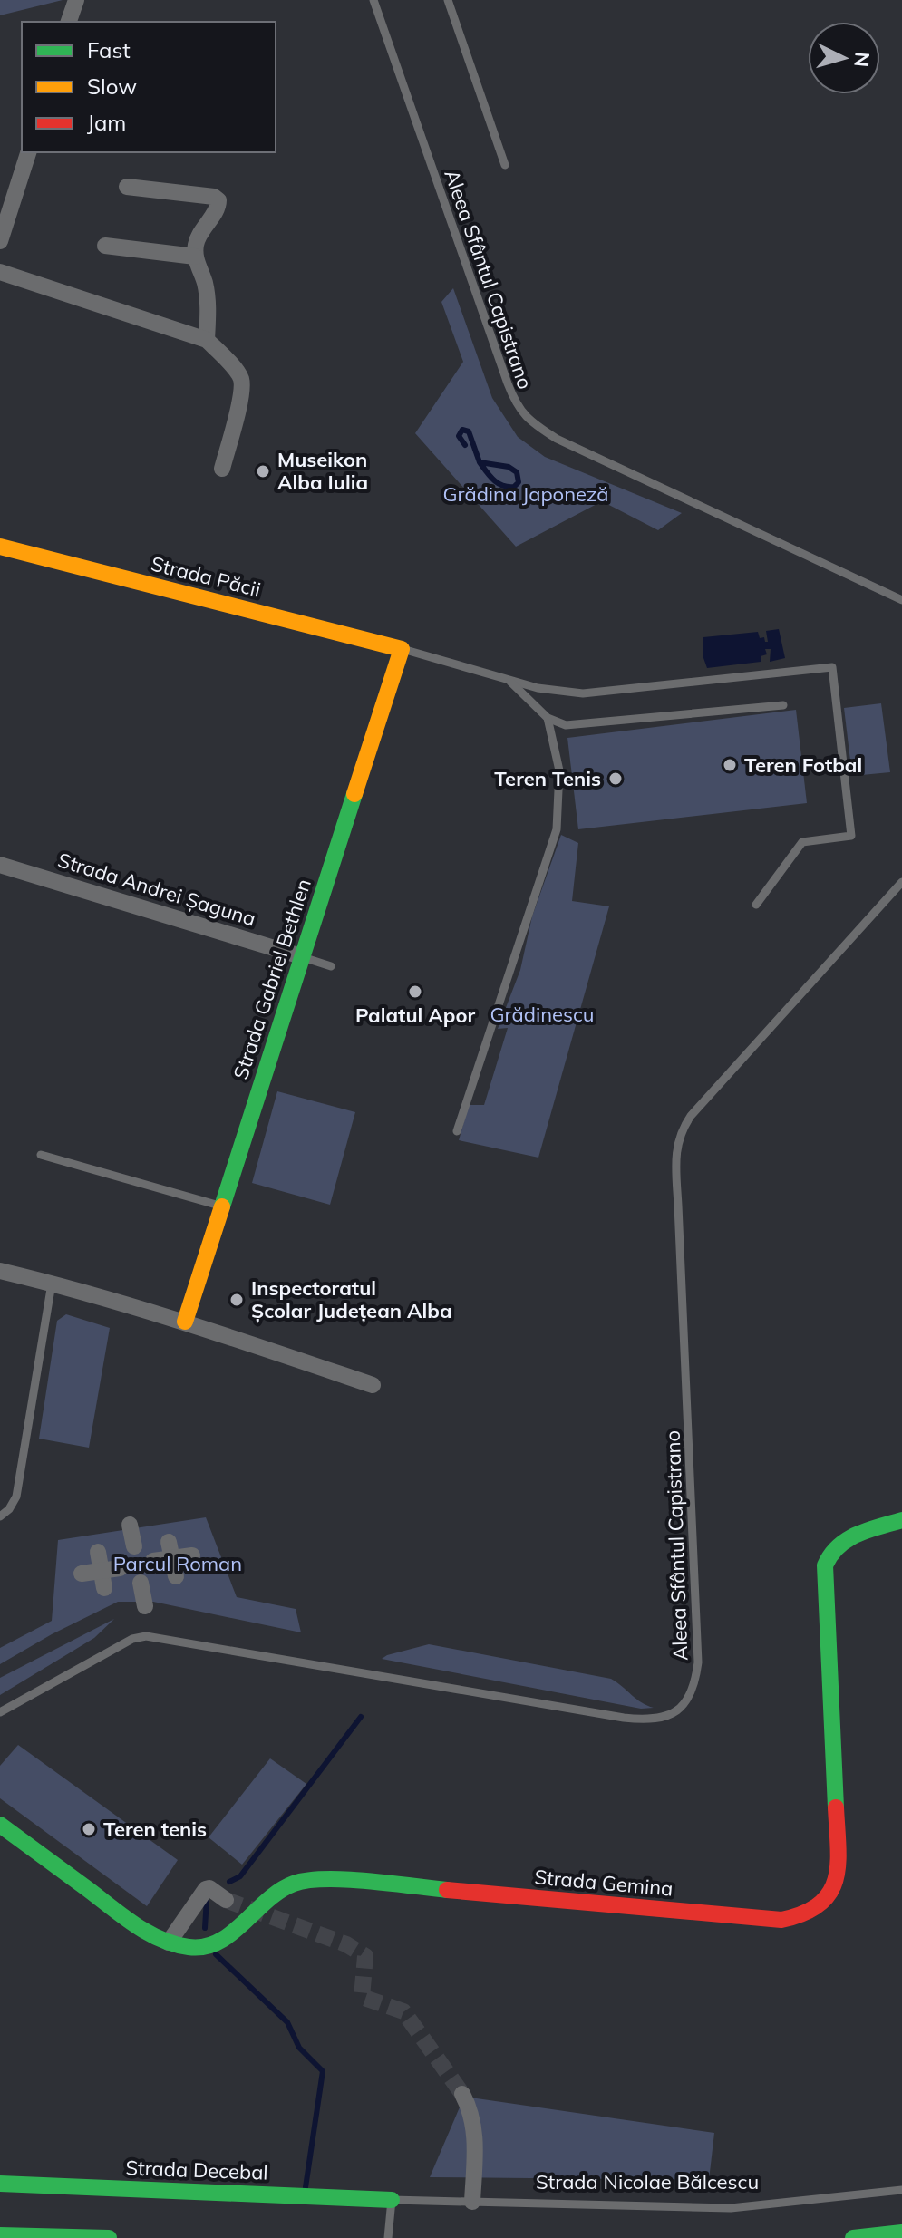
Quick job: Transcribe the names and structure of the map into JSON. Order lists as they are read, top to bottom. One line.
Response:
{"streets":{"street":["Strada Păcii","Strada Andrei Șaguna","Strada Gabriel Bethlen","Strada Gemina","Strada Decebal"],"lane":["Aleea Sfântul Capistrano","Strada Nicolae Bălcescu"]},"crossings":[["Strada Păcii","Strada Gabriel Bethlen"],["Strada Andrei Șaguna","Strada Gabriel Bethlen"],["Strada Decebal","Strada Nicolae Bălcescu"]],"parks":["Grădina Japoneză","Grădinescu","Parcul Roman"],"places":["Museikon Alba Iulia","Teren Fotbal","Teren Tenis","Palatul Apor","Inspectoratul Școlar Județean Alba","Teren tenis"],"legend":["Fast","Slow","Jam"],"north":"right"}
